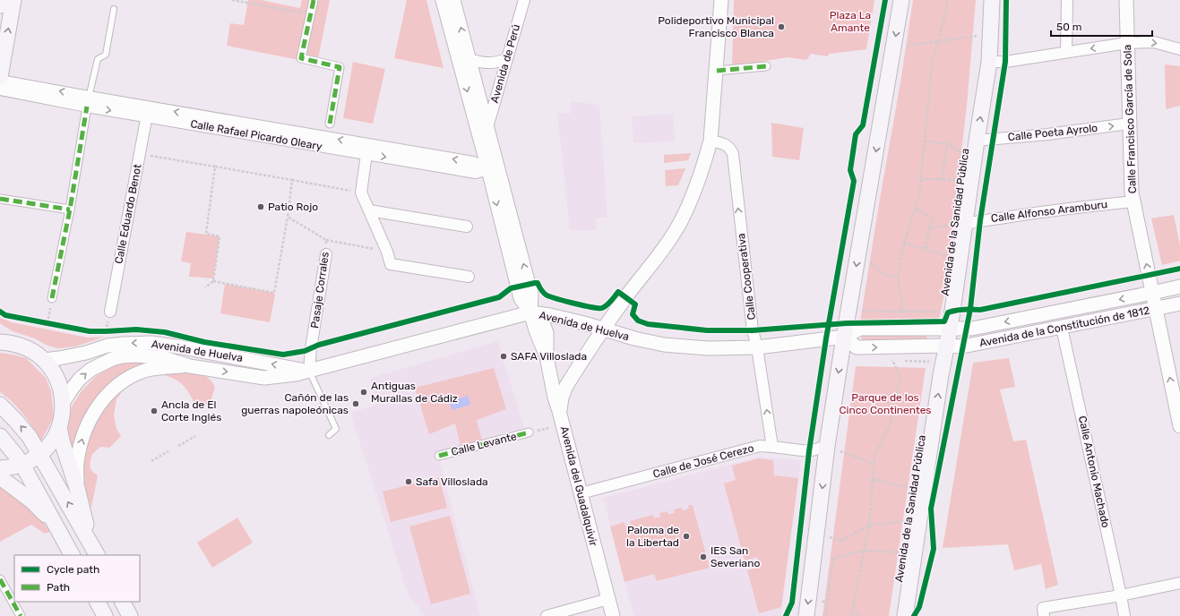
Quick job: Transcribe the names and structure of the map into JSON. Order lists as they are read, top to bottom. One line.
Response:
{"streets":{"main road":["Avenida de la Sanidad Pública"],"street":["Avenida de Perú","Calle Francisco García de Sola","Calle Poeta Ayrolo","Calle Rafael Picardo Oleary","Calle Alfonso Aramburu","Calle Eduardo Benot","Calle Cooperativa","Pasaje Corrales","Avenida de Huelva","Avenida de la Constitución de 1812","Calle Levante","Calle de José Cerezo","Calle Antonio Machado","Avenida del Guadalquivir"]},"crossings":[["Avenida de Perú","Avenida del Guadalquivir"],["Calle Francisco García de Sola","Calle Poeta Ayrolo"],["Calle Francisco García de Sola","Calle Alfonso Aramburu"],["Calle Francisco García de Sola","Avenida de la Constitución de 1812"],["Calle Poeta Ayrolo","Avenida de la Sanidad Pública"],["Calle Rafael Picardo Oleary","Calle Eduardo Benot"],["Calle Rafael Picardo Oleary","Avenida del Guadalquivir"],["Calle Alfonso Aramburu","Avenida de la Sanidad Pública"],["Avenida de la Sanidad Pública","Avenida de la Constitución de 1812"],["Calle Cooperativa","Avenida de Huelva"],["Calle Cooperativa","Calle de José Cerezo"],["Pasaje Corrales","Avenida de Huelva"],["Avenida de Huelva","Avenida de la Constitución de 1812"],["Avenida de Huelva","Avenida del Guadalquivir"],["Avenida de la Constitución de 1812","Calle Antonio Machado"],["Calle de José Cerezo","Avenida del Guadalquivir"]],"one_way":["Calle Francisco García de Sola","Calle Cooperativa"],"parks":["Plaza La Amante","Parque de los Cinco Continentes"],"places":["Polideportivo Municipal Francisco Blanca","Patio Rojo","SAFA Villoslada","Antiguas Murallas de Cádiz","Cañón de las guerras napoleónicas","Ancla de El Corte Inglés","Safa Villoslada","Paloma de la Libertad","IES San Severiano"],"legend":["Cycle path","Path"],"scale_bar":"50 m"}
